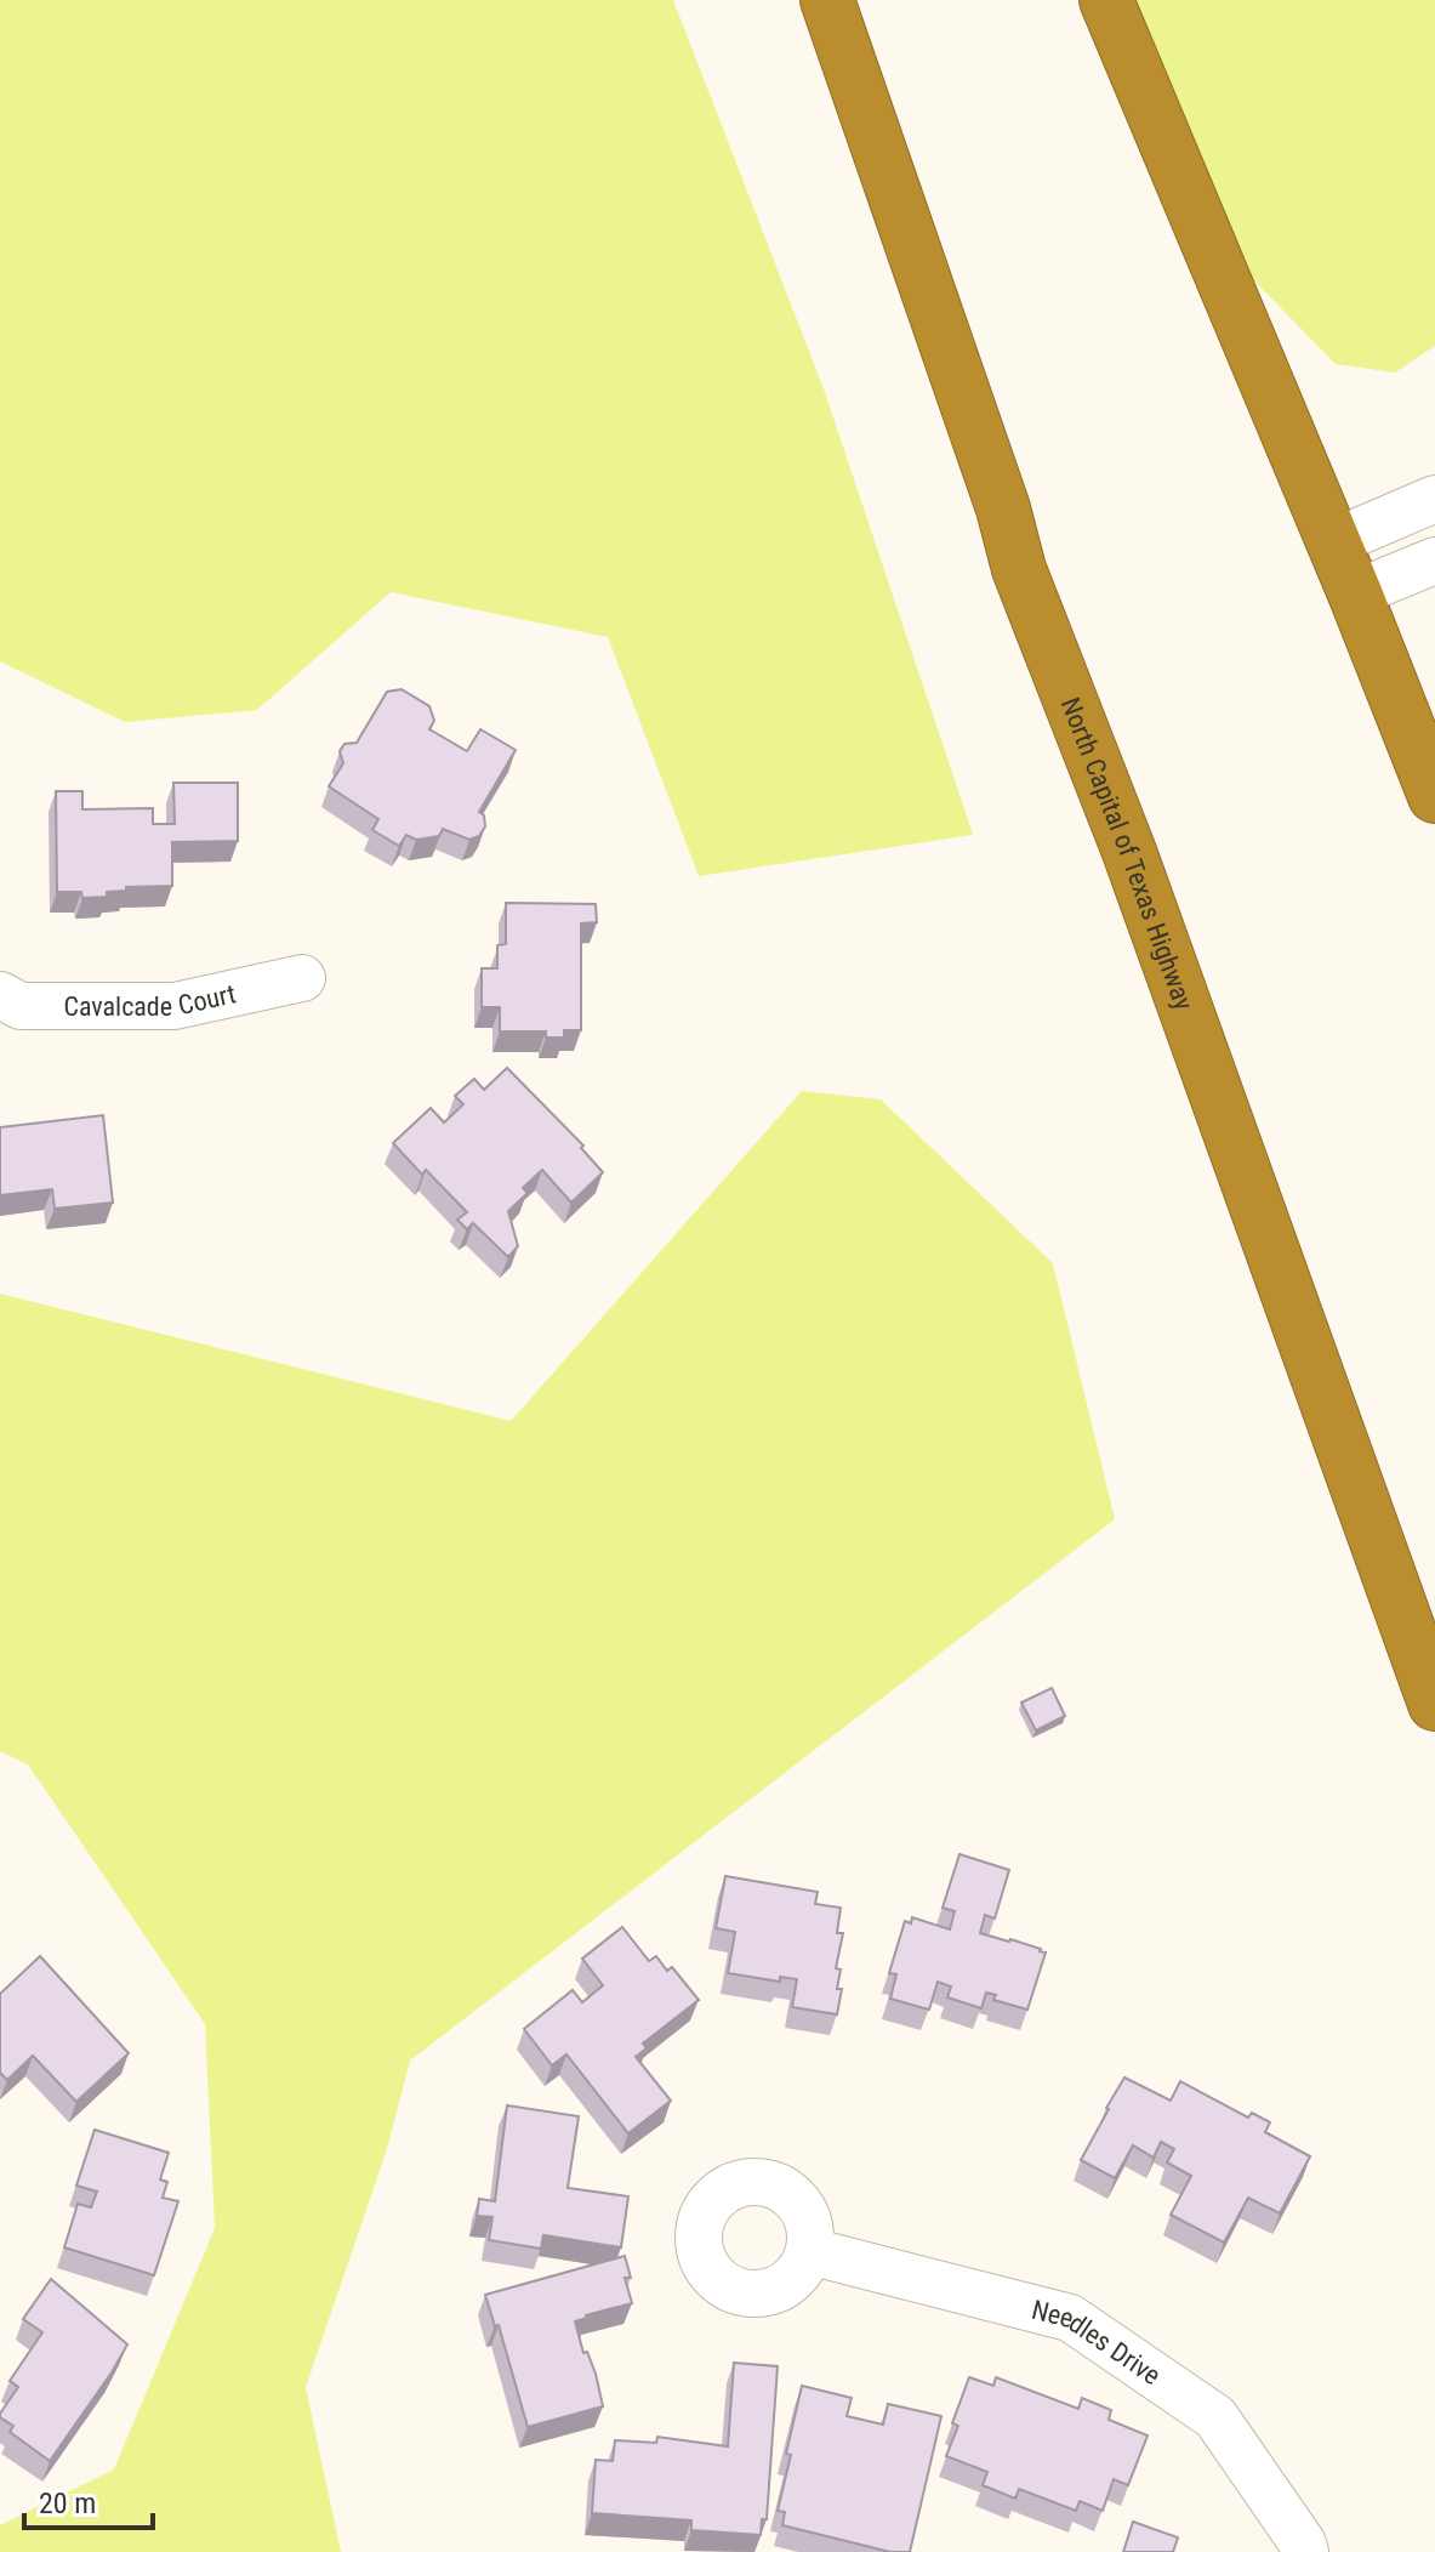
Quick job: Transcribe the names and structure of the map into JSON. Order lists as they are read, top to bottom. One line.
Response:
{"streets":{"highway":["North Capital of Texas Highway"],"street":["Cavalcade Court","Needles Drive"]},"scale_bar":"20 m"}
